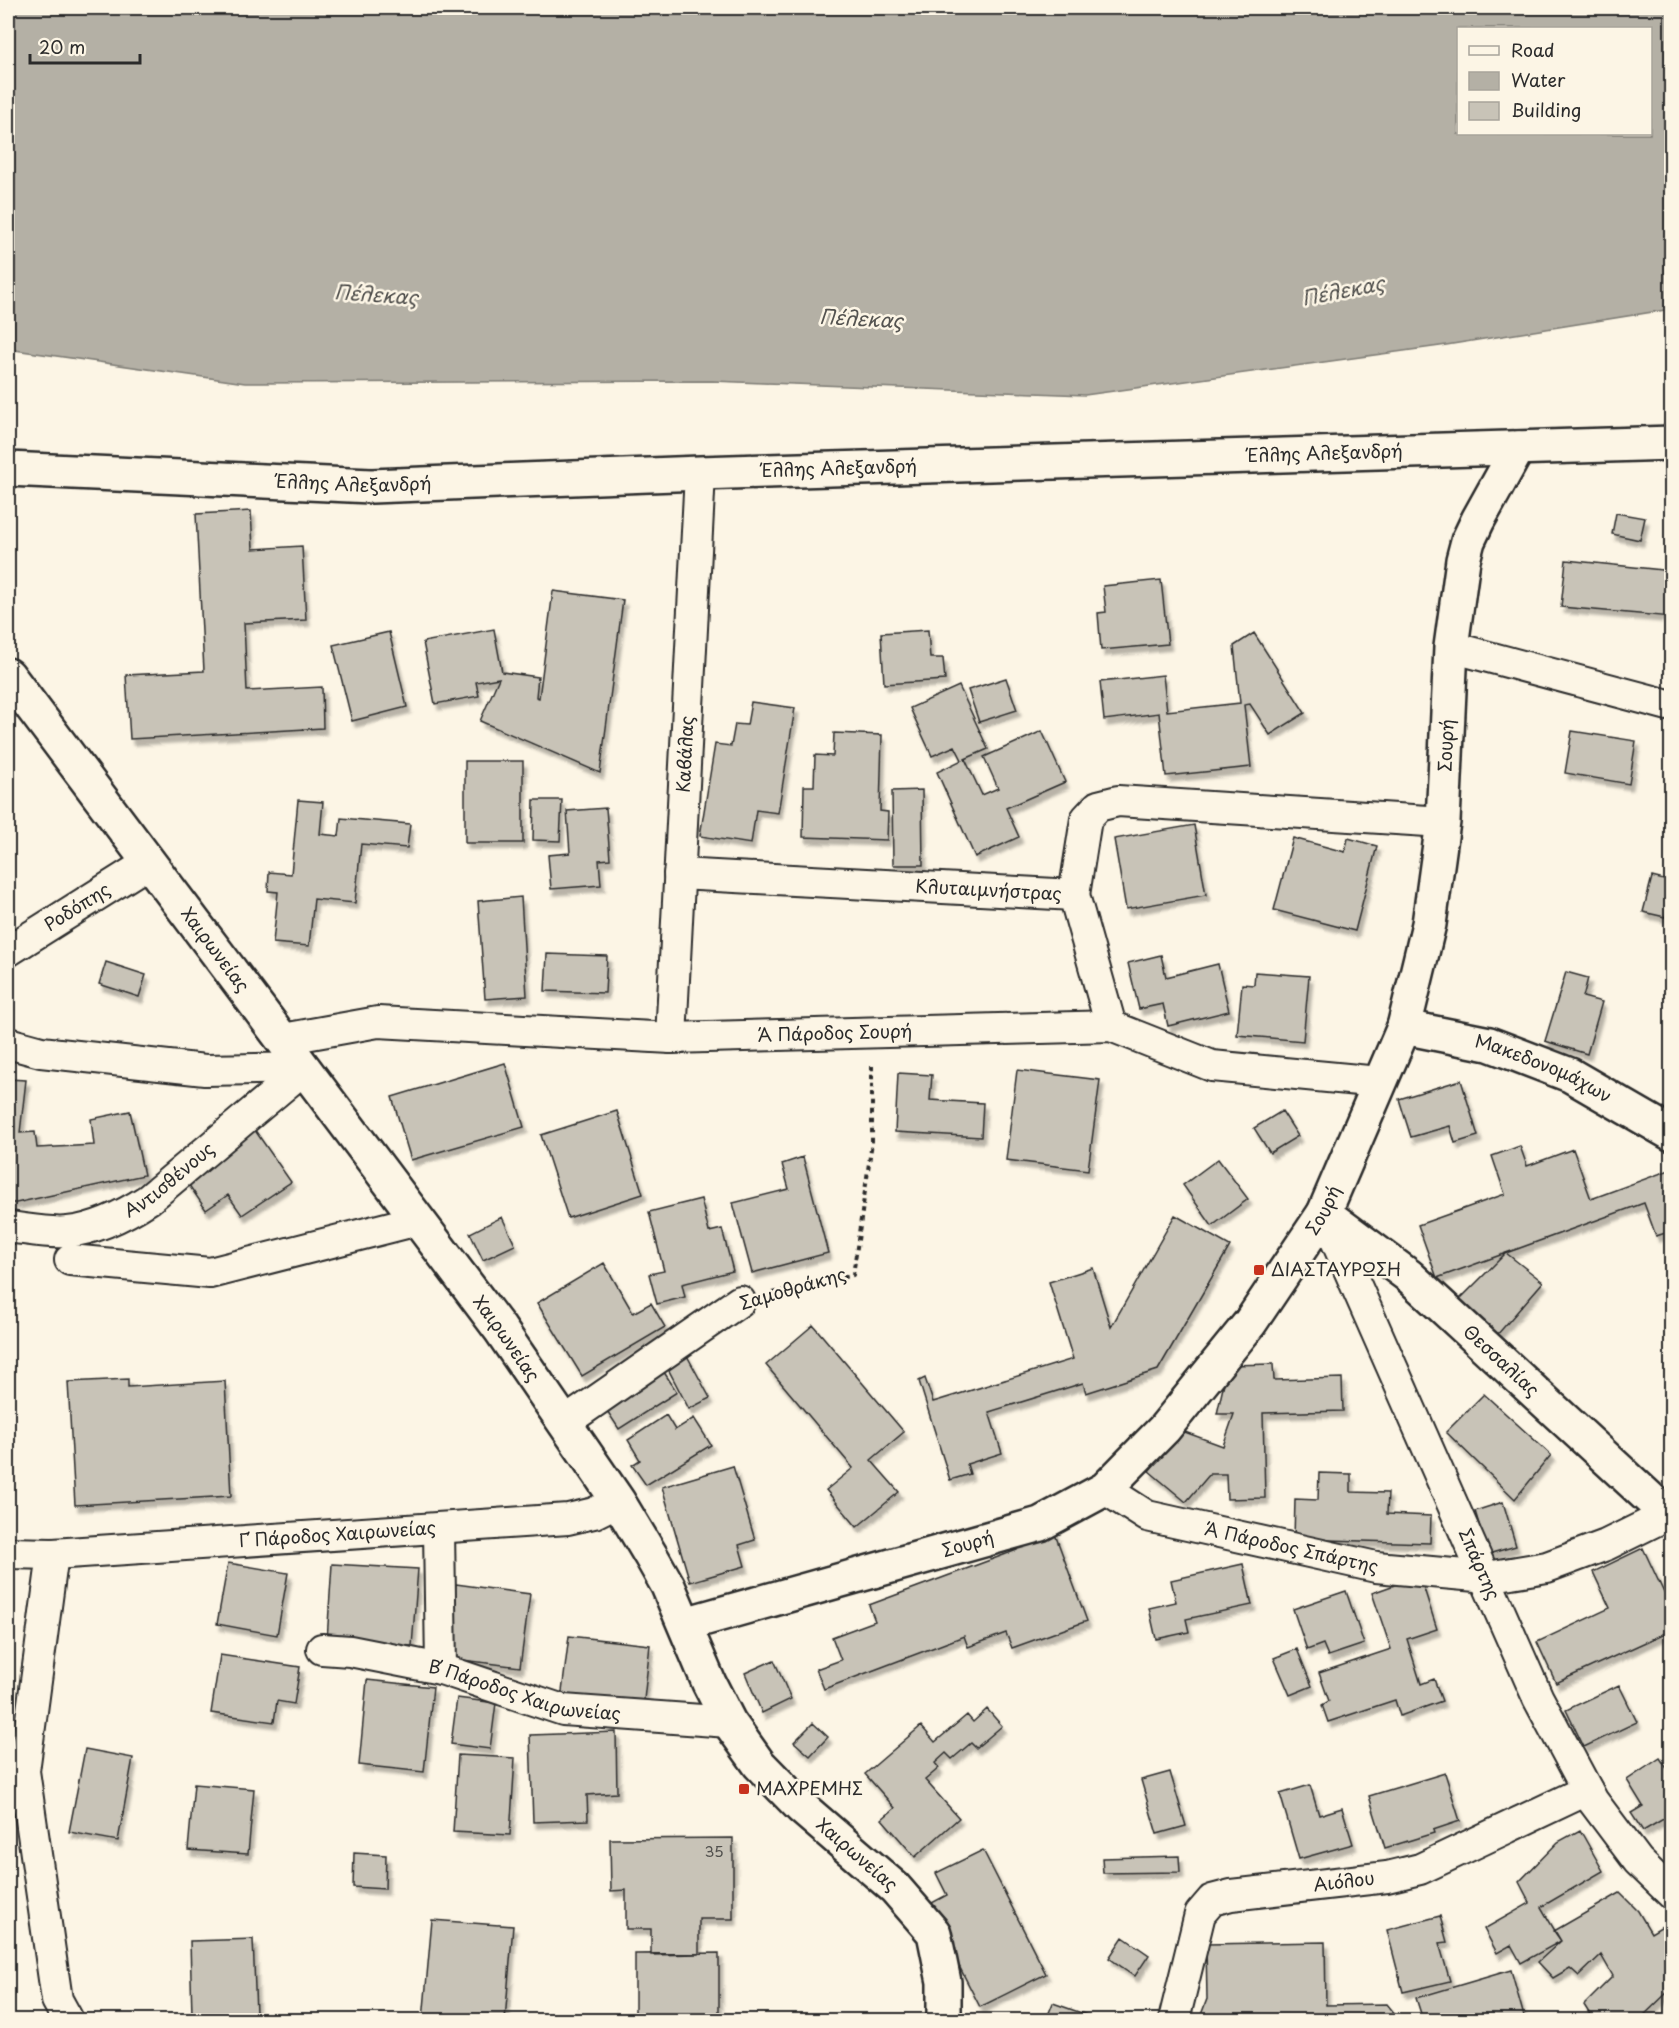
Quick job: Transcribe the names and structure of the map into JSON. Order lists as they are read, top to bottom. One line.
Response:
{"streets":{"street":["Έλλης Αλεξανδρή","Σουρή","Καβάλας","Κλυταιμνήστρας","Ροδόπης","Χαιρωνείας","Α΄ Πάροδος Σουρή","Μακεδονομάχων","Αντισθένους","Σαμοθράκης","Θεσσαλίας","Γ΄ Πάροδος Χαιρωνείας","Α΄ Πάροδος Σπάρτης","Σπάρτης","Β΄ Πάροδος Χαιρωνείας","Αιόλου"]},"crossings":[["Έλλης Αλεξανδρή","Σουρή"],["Έλλης Αλεξανδρή","Καβάλας"],["Σουρή","Κλυταιμνήστρας"],["Σουρή","Χαιρωνείας"],["Σουρή","Α΄ Πάροδος Σουρή"],["Σουρή","Μακεδονομάχων"],["Σουρή","Θεσσαλίας"],["Σουρή","Α΄ Πάροδος Σπάρτης"],["Σουρή","Σπάρτης"],["Καβάλας","Κλυταιμνήστρας"],["Καβάλας","Α΄ Πάροδος Σουρή"],["Ροδόπης","Χαιρωνείας"],["Χαιρωνείας","Α΄ Πάροδος Σουρή"],["Χαιρωνείας","Αντισθένους"],["Χαιρωνείας","Σαμοθράκης"],["Χαιρωνείας","Γ΄ Πάροδος Χαιρωνείας"],["Χαιρωνείας","Β΄ Πάροδος Χαιρωνείας"],["Α΄ Πάροδος Σουρή","Σαμοθράκης"],["Θεσσαλίας","Α΄ Πάροδος Σπάρτης"],["Θεσσαλίας","Σπάρτης"],["Α΄ Πάροδος Σπάρτης","Σπάρτης"],["Σπάρτης","Αιόλου"]],"water":["Πέλεκας"],"places":{"transit":["ΔΙΑΣΤΑΥΡΩΣΗ","ΜΑΧΡΕΜΗΣ"]},"house_numbers":["35"],"legend":["Road","Water","Building"],"scale_bar":"20 m"}
